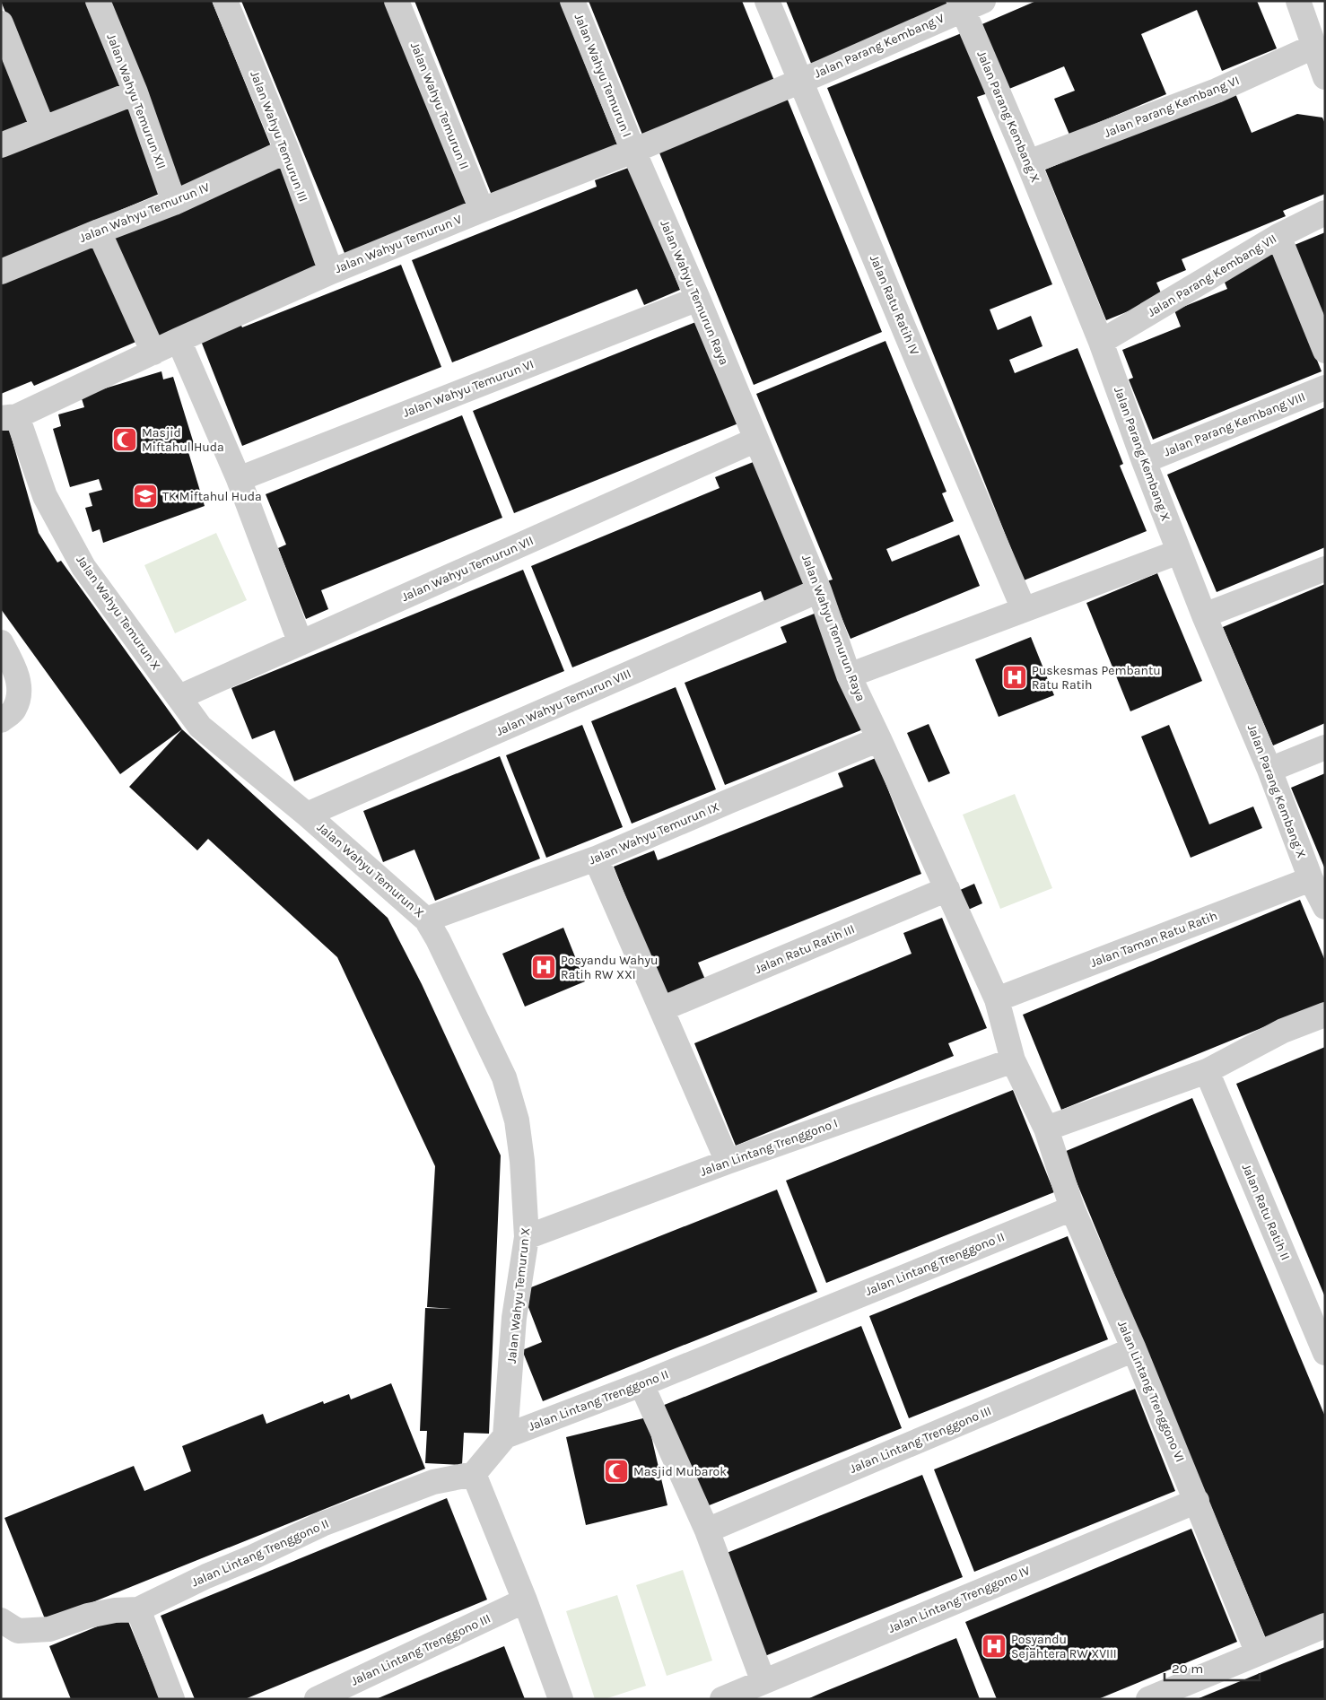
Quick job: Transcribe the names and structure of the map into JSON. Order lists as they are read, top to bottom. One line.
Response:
{"streets":{"street":["Jalan Parang Kembang V","Jalan Wahyu Temurun I","Jalan Wahyu Temurun XII","Jalan Wahyu Temurun II","Jalan Parang Kembang VI","Jalan Parang Kembang X","Jalan Wahyu Temurun III","Jalan Wahyu Temurun IV","Jalan Wahyu Temurun V","Jalan Parang Kembang VII","Jalan Wahyu Temurun Raya","Jalan Ratu Ratih IV","Jalan Wahyu Temurun VI","Jalan Parang Kembang VIII","Jalan Wahyu Temurun VII","Jalan Wahyu Temurun X","Jalan Wahyu Temurun VIII","Jalan Wahyu Temurun IX","Jalan Taman Ratu Ratih","Jalan Ratu Ratih III","Jalan Lintang Trenggono I","Jalan Ratu Ratih II","Jalan Lintang Trenggono II","Jalan Lintang Trenggono VI","Jalan Lintang Trenggono III","Jalan Lintang Trenggono IV"]},"crossings":[["Jalan Parang Kembang V","Jalan Parang Kembang X"],["Jalan Parang Kembang V","Jalan Wahyu Temurun V"],["Jalan Parang Kembang V","Jalan Ratu Ratih IV"],["Jalan Wahyu Temurun I","Jalan Wahyu Temurun V"],["Jalan Wahyu Temurun I","Jalan Wahyu Temurun Raya"],["Jalan Wahyu Temurun XII","Jalan Wahyu Temurun IV"],["Jalan Wahyu Temurun II","Jalan Wahyu Temurun V"],["Jalan Parang Kembang VI","Jalan Parang Kembang X"],["Jalan Parang Kembang X","Jalan Parang Kembang VII"],["Jalan Parang Kembang X","Jalan Parang Kembang VIII"],["Jalan Parang Kembang X","Jalan Taman Ratu Ratih"],["Jalan Wahyu Temurun III","Jalan Wahyu Temurun IV"],["Jalan Wahyu Temurun III","Jalan Wahyu Temurun V"],["Jalan Wahyu Temurun V","Jalan Wahyu Temurun Raya"],["Jalan Wahyu Temurun V","Jalan Ratu Ratih IV"],["Jalan Wahyu Temurun V","Jalan Wahyu Temurun X"],["Jalan Wahyu Temurun Raya","Jalan Wahyu Temurun VI"],["Jalan Wahyu Temurun Raya","Jalan Wahyu Temurun VII"],["Jalan Wahyu Temurun Raya","Jalan Wahyu Temurun VIII"],["Jalan Wahyu Temurun Raya","Jalan Wahyu Temurun IX"],["Jalan Wahyu Temurun Raya","Jalan Taman Ratu Ratih"],["Jalan Wahyu Temurun Raya","Jalan Ratu Ratih III"],["Jalan Wahyu Temurun Raya","Jalan Lintang Trenggono I"],["Jalan Wahyu Temurun Raya","Jalan Lintang Trenggono VI"],["Jalan Wahyu Temurun VII","Jalan Wahyu Temurun X"],["Jalan Wahyu Temurun X","Jalan Wahyu Temurun VIII"],["Jalan Wahyu Temurun X","Jalan Wahyu Temurun IX"],["Jalan Wahyu Temurun X","Jalan Lintang Trenggono I"],["Jalan Wahyu Temurun X","Jalan Lintang Trenggono II"],["Jalan Lintang Trenggono II","Jalan Lintang Trenggono VI"],["Jalan Lintang Trenggono VI","Jalan Lintang Trenggono III"],["Jalan Lintang Trenggono VI","Jalan Lintang Trenggono IV"]],"places":{"mosque":["Masjid Miftahul Huda","Masjid Mubarok"],"school or university":["TK Miftahul Huda"],"hospital":["Puskesmas Pembantu Ratu Ratih","Posyandu Wahyu Ratih RW XXI","Posyandu Sejahtera RW XVIII"]},"scale_bar":"20 m"}
